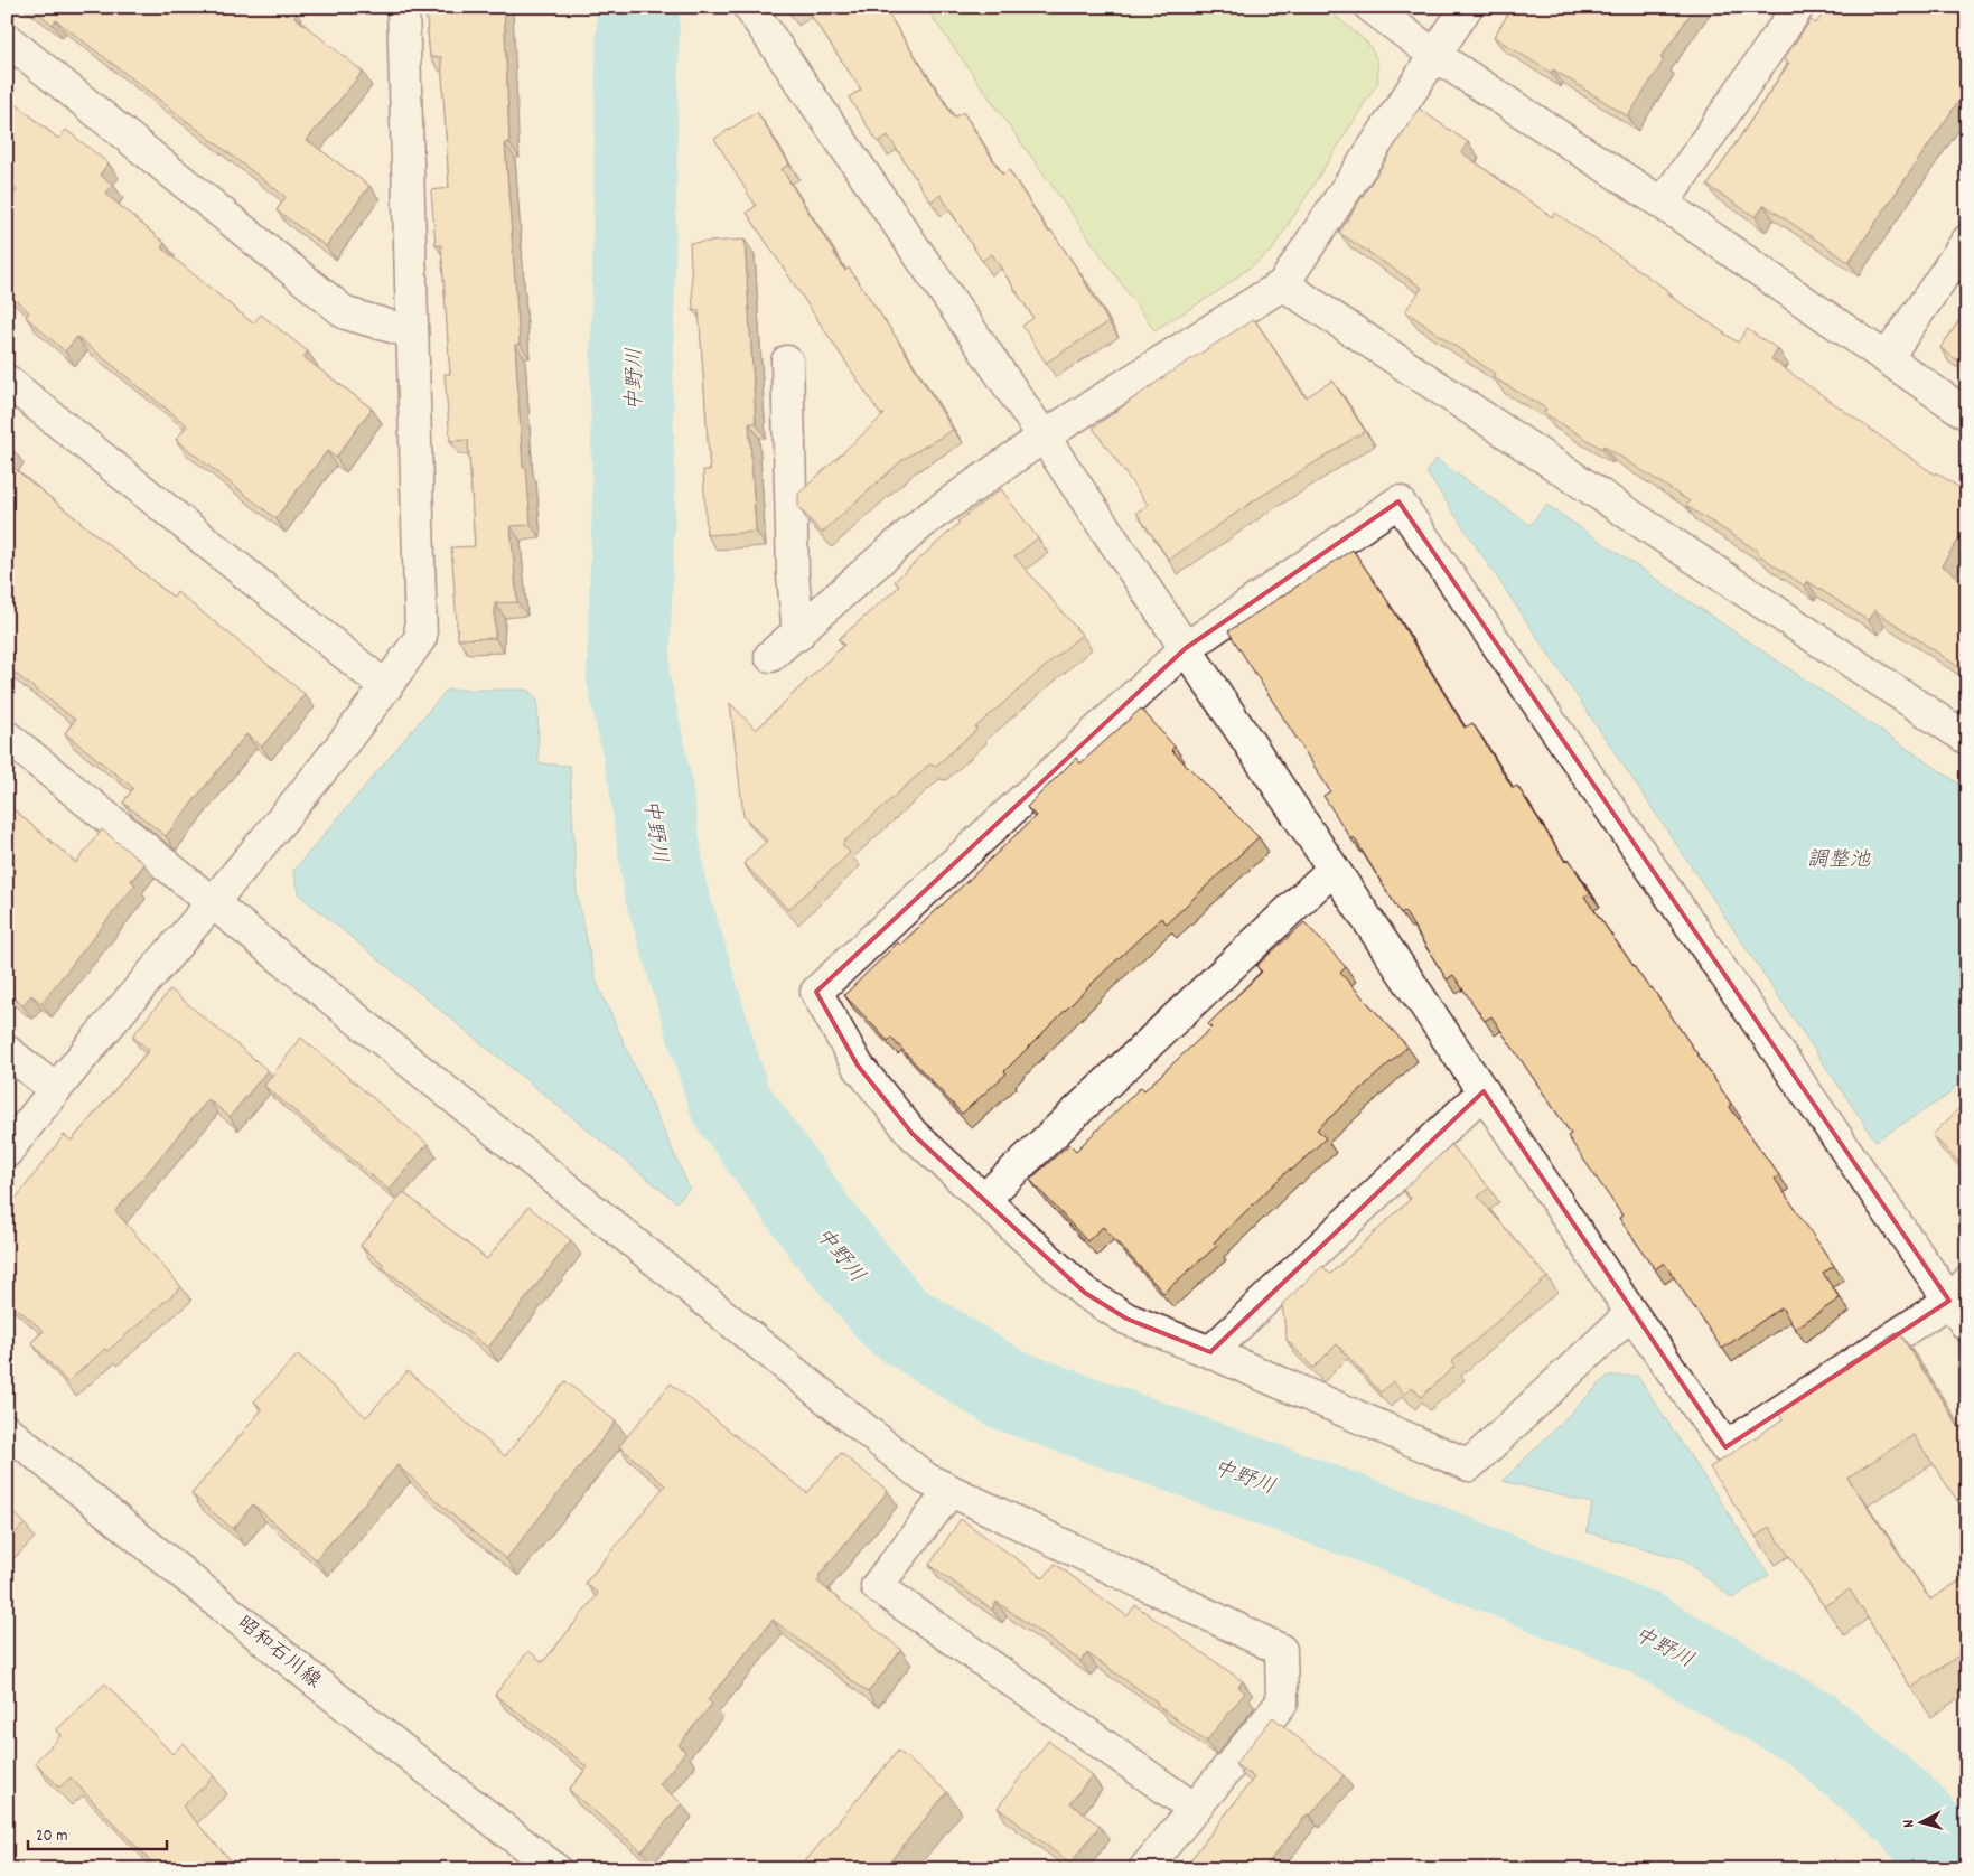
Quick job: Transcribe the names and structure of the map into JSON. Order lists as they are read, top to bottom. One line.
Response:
{"streets":{"street":["昭和石川線"]},"water":["中野川","調整池"],"scale_bar":"20 m","north":"left"}
